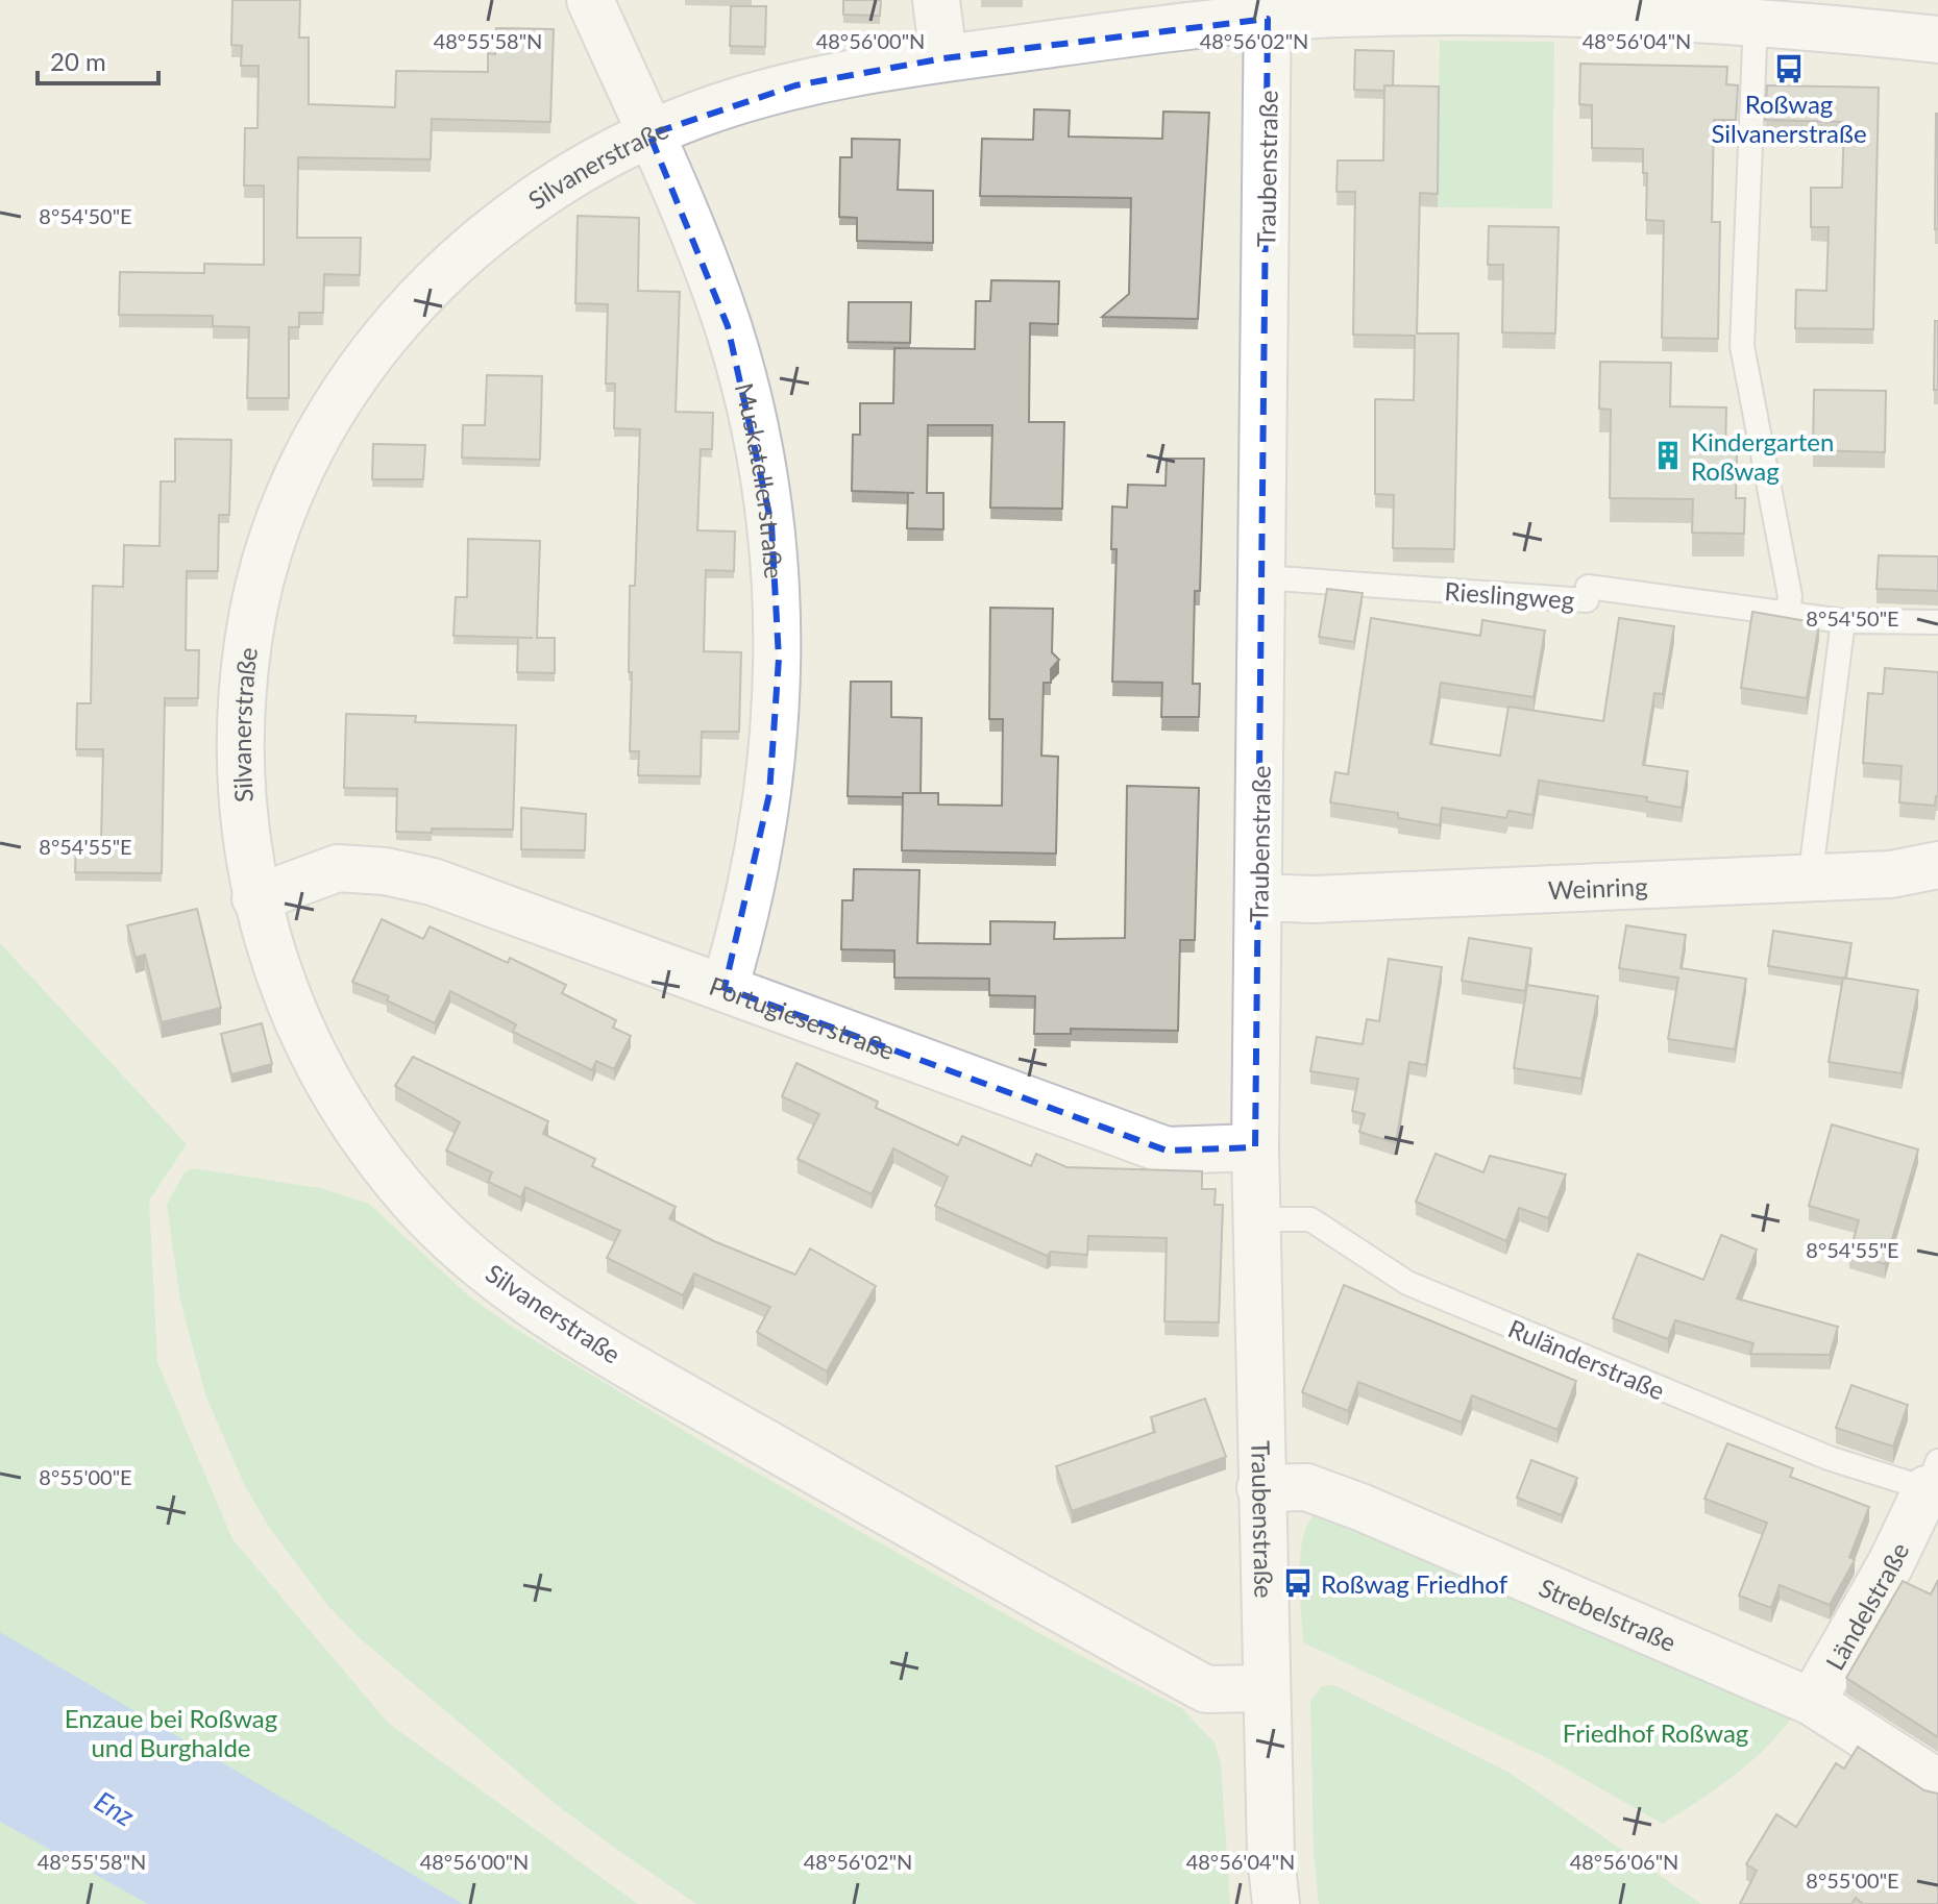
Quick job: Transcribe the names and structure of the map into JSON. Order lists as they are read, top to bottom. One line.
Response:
{"streets":{"street":["Silvanerstraße","Traubenstraße","Muskatellerstraße","Weinring","Portugieserstraße","Ländelstraße","Strebelstraße"],"lane":["Rieslingweg","Ruländerstraße"]},"crossings":[["Silvanerstraße","Traubenstraße"],["Silvanerstraße","Muskatellerstraße"],["Silvanerstraße","Portugieserstraße"],["Traubenstraße","Rieslingweg"],["Traubenstraße","Weinring"],["Traubenstraße","Portugieserstraße"],["Traubenstraße","Ruländerstraße"],["Traubenstraße","Strebelstraße"],["Muskatellerstraße","Portugieserstraße"],["Ruländerstraße","Ländelstraße"],["Ländelstraße","Strebelstraße"]],"water":["Enz"],"parks":["Enzaue bei Roßwag und Burghalde","Friedhof Roßwag"],"places":{"bus stop":["Roßwag Silvanerstraße","Roßwag Friedhof"],"building":["Kindergarten Roßwag"]},"scale_bar":"20 m","coordinates":["48°55'58\"N","48°56'00\"N","48°56'02\"N","48°56'04\"N","8°54'50\"E","8°54'55\"E","8°55'00\"E","48°56'06\"N"]}
